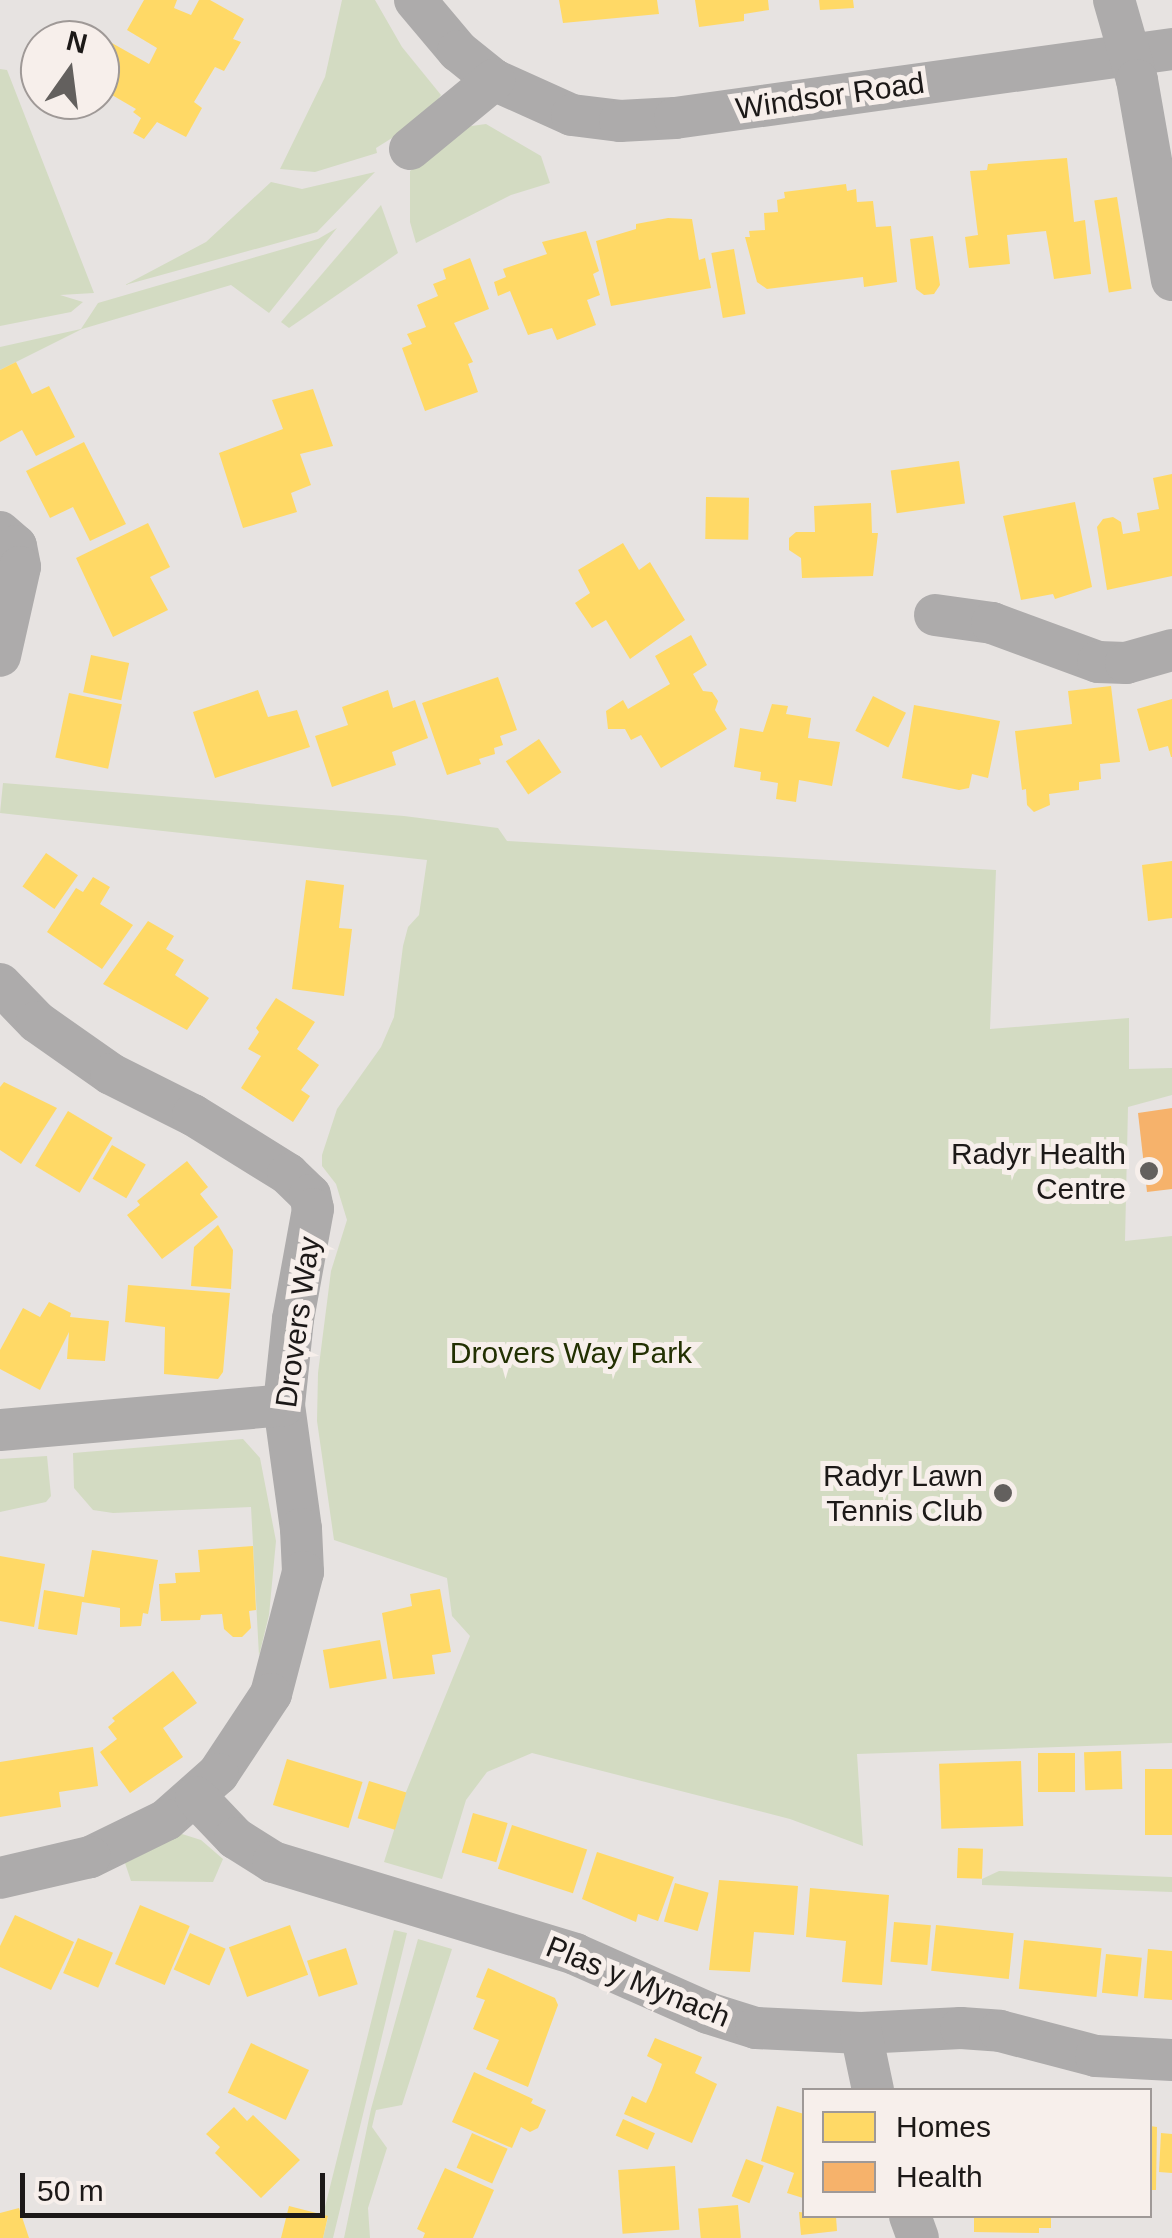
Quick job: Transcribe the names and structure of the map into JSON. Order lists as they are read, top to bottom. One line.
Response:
{"streets":{"street":["Windsor Road","Drovers Way","Plas y Mynach"]},"crossings":[["Drovers Way","Plas y Mynach"]],"parks":["Drovers Way Park"],"places":["Radyr Health Centre","Radyr Lawn Tennis Club"],"legend":["Homes","Health"],"scale_bar":"50 m","north":"top"}
